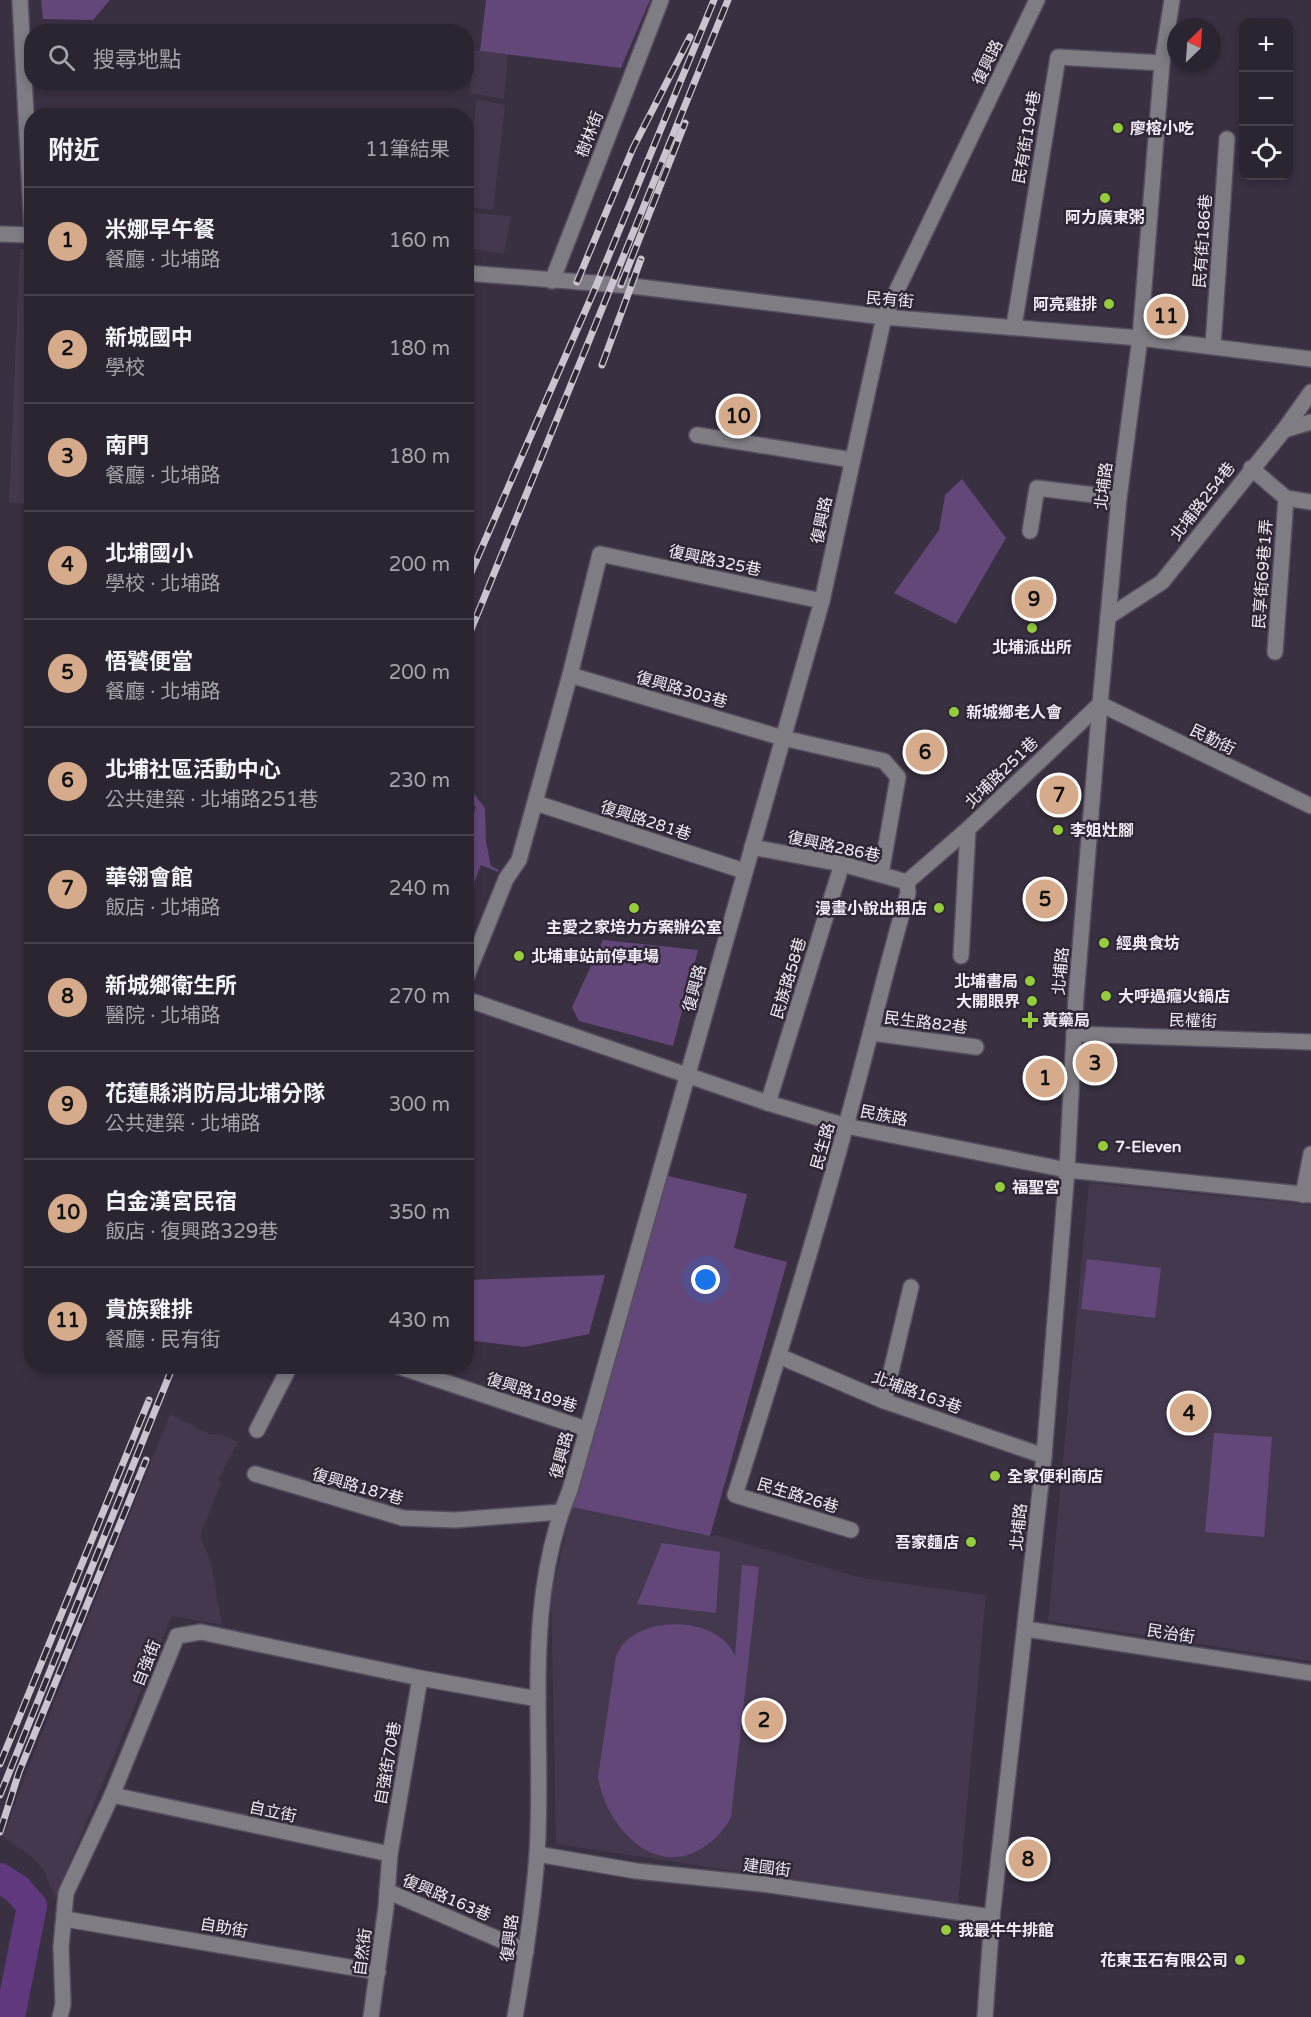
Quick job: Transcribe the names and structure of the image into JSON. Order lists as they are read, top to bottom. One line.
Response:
{"streets":{"street":["復興路","樹林街","民有街194巷","民有街186巷","民有街","北埔路","北埔路254巷","復興路325巷","民享街69巷1弄","復興路303巷","民勤街","北埔路251巷","復興路281巷","復興路286巷","民族路58巷","民權街","民生路82巷","民族路","民生路","復興路189巷","北埔路163巷","復興路187巷","民生路26巷","民治街","自強街","自強街70巷","自立街","建國街","復興路163巷","自助街","自然街"]},"crossings":[["復興路","民有街"],["復興路","復興路325巷"],["復興路","復興路303巷"],["復興路","復興路281巷"],["復興路","復興路286巷"],["復興路","民族路"],["復興路","復興路189巷"],["復興路","復興路187巷"],["復興路","自強街"],["復興路","建國街"],["復興路","復興路163巷"],["樹林街","民有街"],["民有街194巷","民有街"],["民有街194巷","北埔路"],["民有街186巷","民有街"],["民有街","北埔路"],["北埔路","北埔路254巷"],["北埔路","民勤街"],["北埔路","北埔路251巷"],["北埔路","民權街"],["北埔路","民族路"],["北埔路","北埔路163巷"],["北埔路","民治街"],["北埔路","建國街"],["復興路325巷","復興路303巷"],["復興路303巷","復興路286巷"],["民勤街","北埔路251巷"],["復興路286巷","民族路58巷"],["復興路286巷","民生路"],["民族路58巷","民族路"],["民生路82巷","民生路"],["民族路","民生路"],["民生路","北埔路163巷"],["民生路","民生路26巷"],["自強街","自強街70巷"],["自強街","自立街"],["自強街","自助街"],["自強街70巷","自立街"],["復興路163巷","自然街"],["自助街","自然街"]],"places":{"other":["廖榕小吃","阿力廣東粥","阿亮雞排","北埔派出所","新城鄉老人會","李姐灶腳","主愛之家培力方案辦公室","漫畫小說出租店","經典食坊","北埔車站前停車場","北埔書局","大呼過癮火鍋店","大開眼界","7-Eleven","福聖宮","全家便利商店","吾家麵店","我最牛牛排館","花東玉石有限公司"],"health":["黃藥局"]},"north":"top right","page":{"map_buttons":["+","−"],"search":"搜尋地點","heading":["附近","11筆結果"],"list":[{"mark":"1","name":"米娜早午餐","note":"餐廳 · 北埔路","value":"160 m"},{"mark":"2","name":"新城國中","note":"學校","value":"180 m"},{"mark":"3","name":"南門","note":"餐廳 · 北埔路","value":"180 m"},{"mark":"4","name":"北埔國小","note":"學校 · 北埔路","value":"200 m"},{"mark":"5","name":"悟饕便當","note":"餐廳 · 北埔路","value":"200 m"},{"mark":"6","name":"北埔社區活動中心","note":"公共建築 · 北埔路251巷","value":"230 m"},{"mark":"7","name":"華翎會館","note":"飯店 · 北埔路","value":"240 m"},{"mark":"8","name":"新城鄉衛生所","note":"醫院 · 北埔路","value":"270 m"},{"mark":"9","name":"花蓮縣消防局北埔分隊","note":"公共建築 · 北埔路","value":"300 m"},{"mark":"10","name":"白金漢宮民宿","note":"飯店 · 復興路329巷","value":"350 m"},{"mark":"11","name":"貴族雞排","note":"餐廳 · 民有街","value":"430 m"}],"pins":["11","10","9","6","7","5","3","1","4","2","8"]}}
